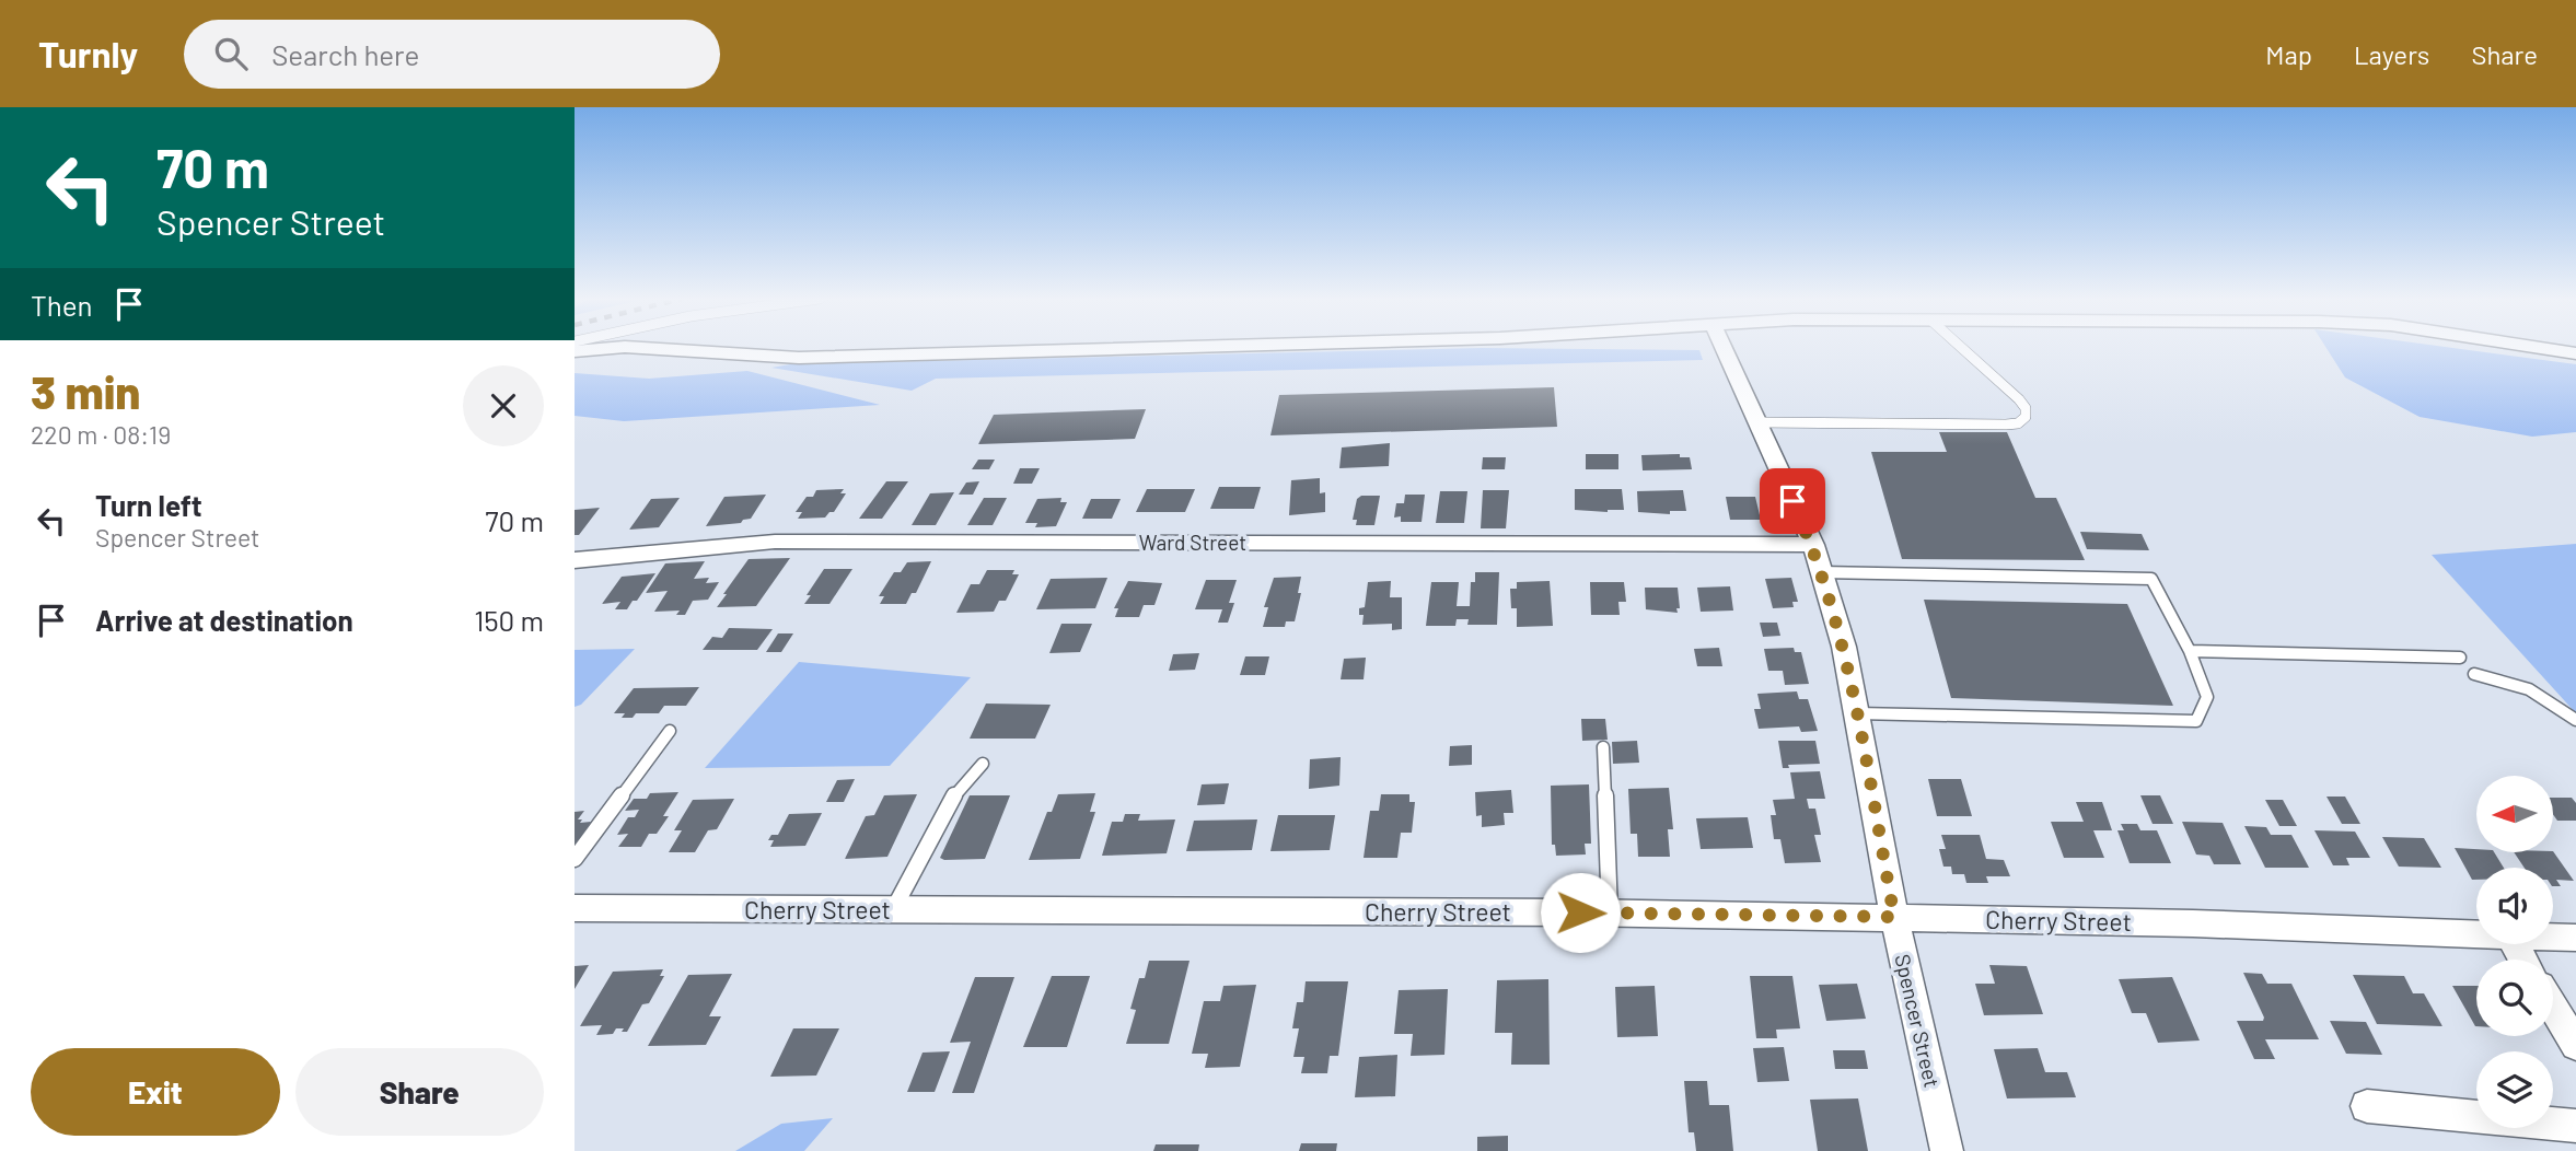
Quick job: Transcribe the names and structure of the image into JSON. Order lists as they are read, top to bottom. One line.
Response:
{"streets":{"street":["Ward Street","Cherry Street","Spencer Street"]},"crossings":[["Ward Street","Spencer Street"],["Cherry Street","Spencer Street"]],"north":"left","page":{"header":"Turnly","search":"Search here","nav":["Map","Layers","Share"],"turn":["70 m","Spencer Street"],"then":"Then","heading":["3 min","220 m · 08:19"],"list":[{"name":"Turn left","note":"Spencer Street","value":"70 m"},{"name":"Arrive at destination","value":"150 m"}],"buttons":["Exit","Share"]}}
